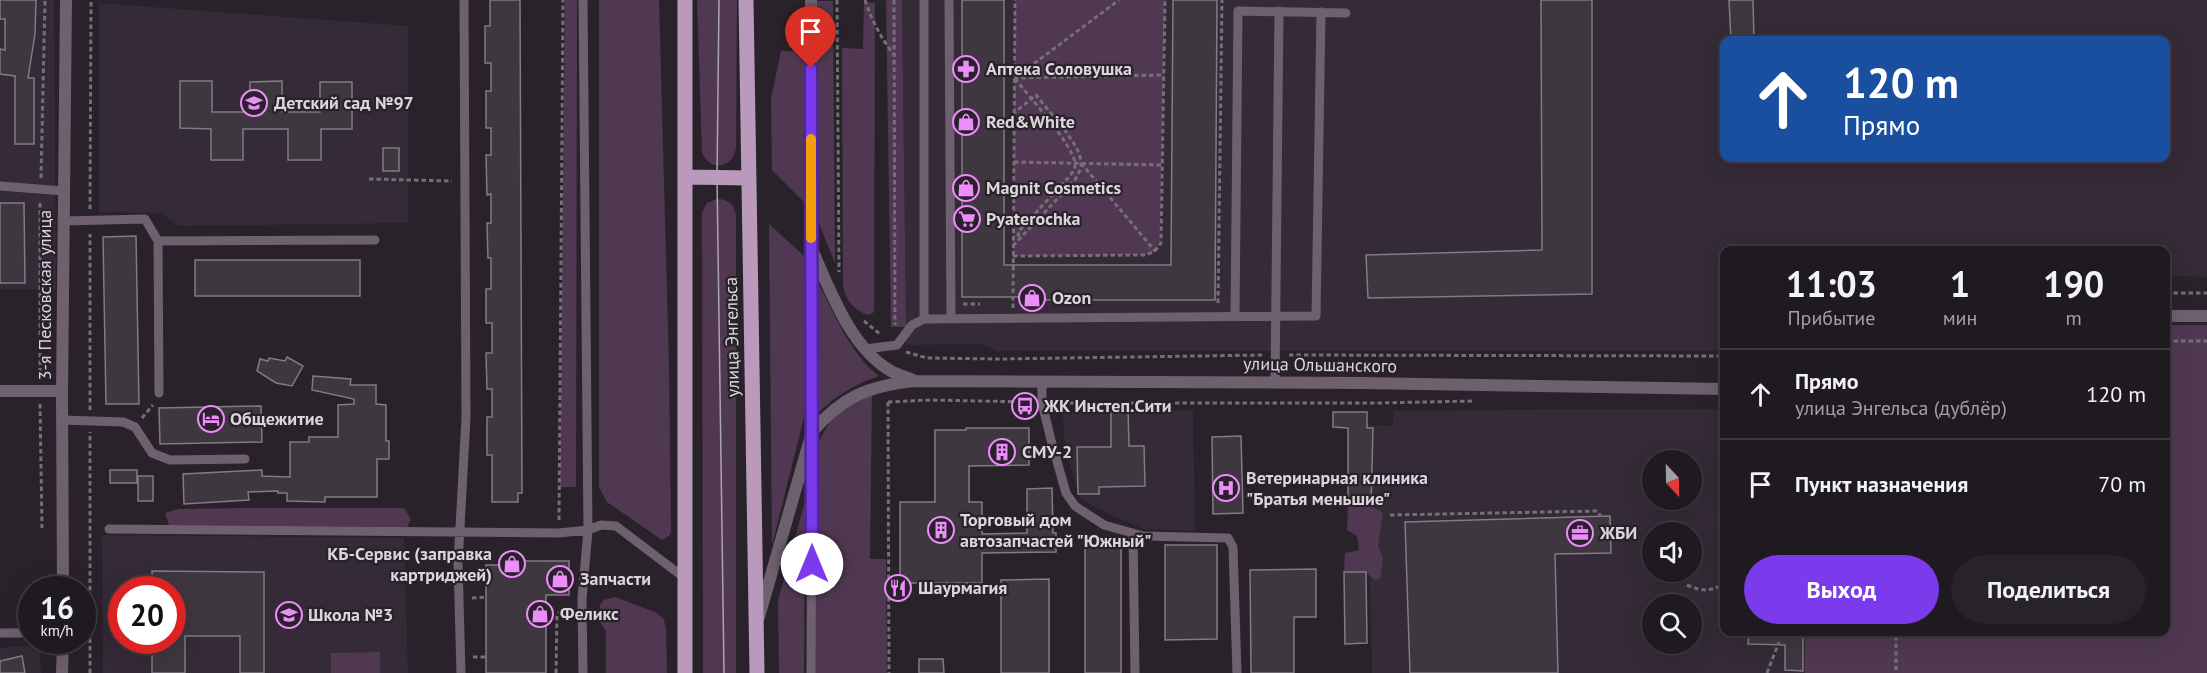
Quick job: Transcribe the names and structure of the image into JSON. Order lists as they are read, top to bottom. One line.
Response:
{"streets":{"main road":["улица Энгельса"],"street":["3-я Песковская улица","улица Ольшанского"]},"places":{"pharmacy":["Аптека Соловушка"],"school or university":["Детский сад №97","Школа №3"],"shop":["Red&White","Magnit Cosmetics","Ozon","КБ-Сервис (заправка картриджей)","Запчасти","Феликс"],"supermarket":["Pyaterochka"],"bus stop":["ЖК Инстеп.Сити"],"hotel":["Общежитие"],"building":["СМУ-2","Торговый дом автозапчастей \"Южный\""],"hospital":["Ветеринарная клиника \"Братья меньшие\""],"office":["ЖБИ"],"restaurant":["Шаурмагия"]},"north":"bottom","page":{"turn":["120 m","Прямо"],"eta":["11:03","Прибытие","1","мин","190","m"],"list":[{"name":"Прямо","note":"улица Энгельса (дублёр)","value":"120 m"},{"name":"Пункт назначения","value":"70 m"}],"buttons":["Выход","Поделиться"],"speed":"16 km/h","limit":"20"}}
